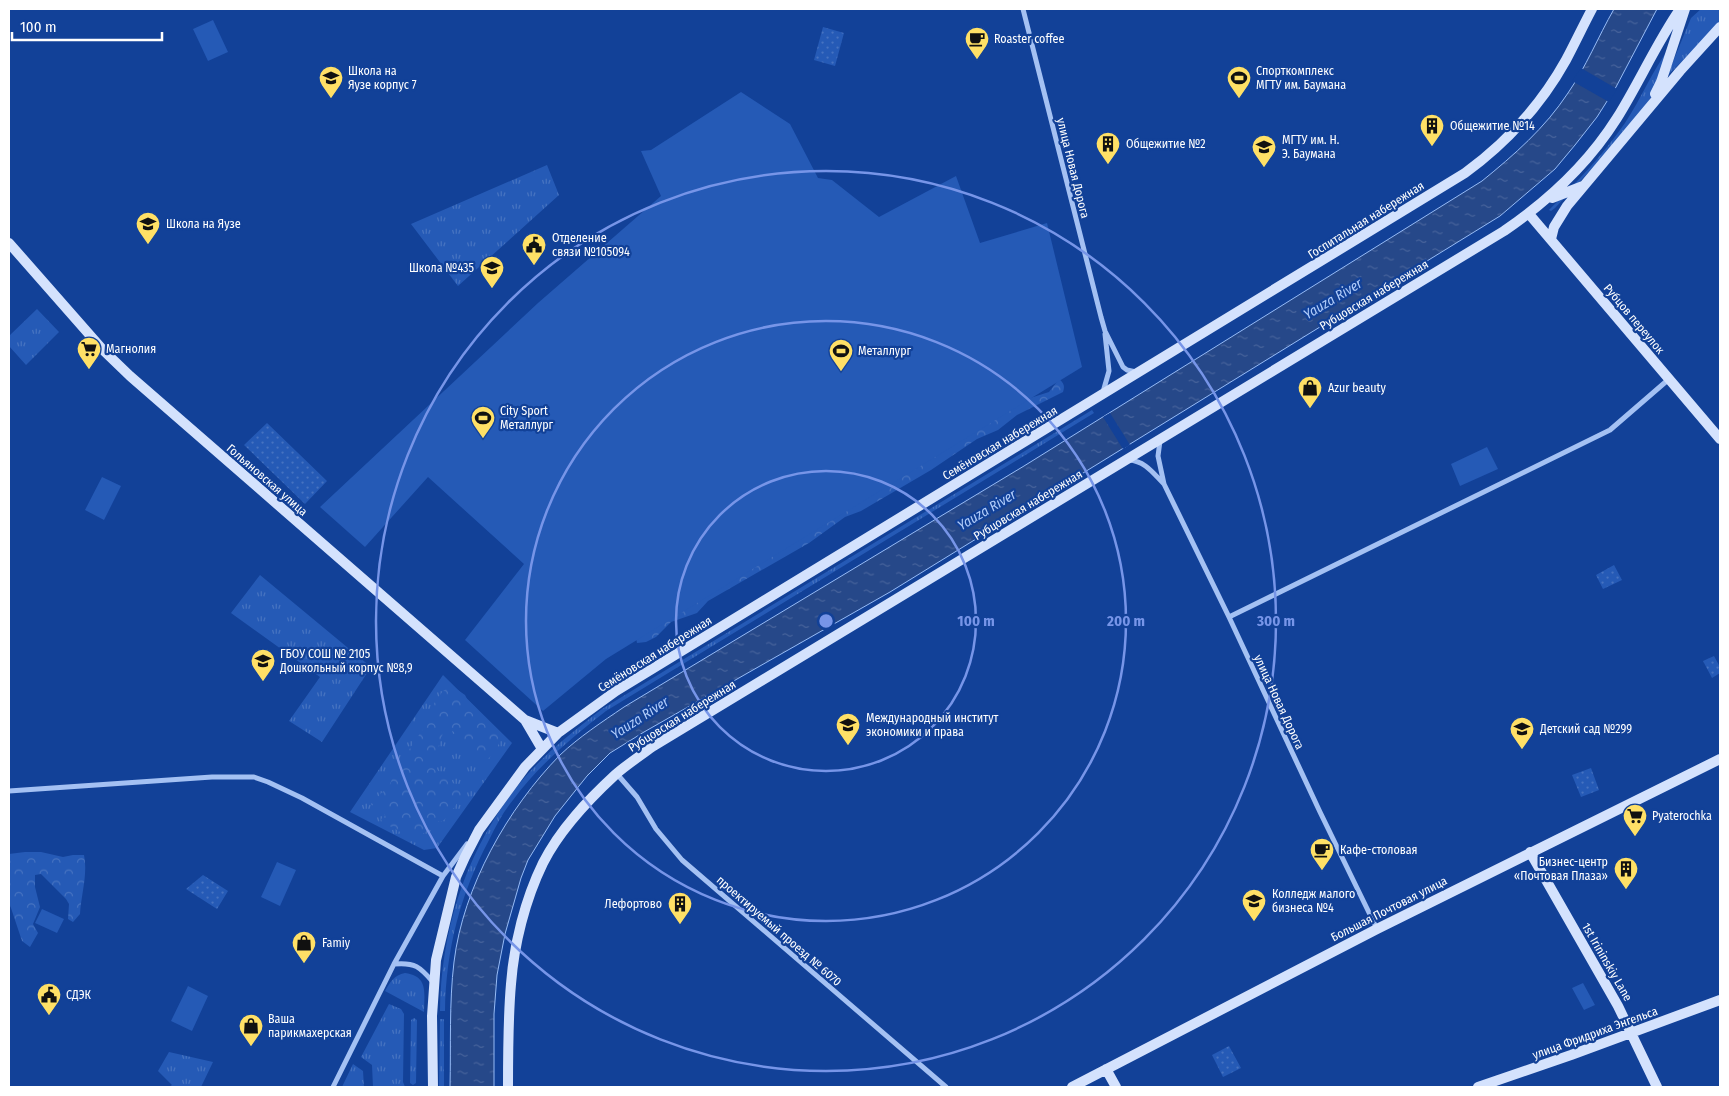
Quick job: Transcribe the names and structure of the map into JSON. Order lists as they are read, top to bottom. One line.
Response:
{"streets":{"main road":["Госпитальная набережная","Рубцовская набережная","Рубцов переулок","Семёновская набережная","Гольяновская улица","Большая Почтовая улица","1st Irininskiy Lane","улица Фридриха Энгельса"],"street":["улица Новая Дорога","проектируемый проезд № 6070"]},"crossings":[["улица Новая Дорога","Госпитальная набережная"],["улица Новая Дорога","Рубцовская набережная"],["улица Новая Дорога","Семёновская набережная"],["улица Новая Дорога","Большая Почтовая улица"],["Госпитальная набережная","Семёновская набережная"],["Рубцовская набережная","Рубцов переулок"],["Рубцовская набережная","проектируемый проезд № 6070"],["Семёновская набережная","Гольяновская улица"],["Большая Почтовая улица","1st Irininskiy Lane"],["1st Irininskiy Lane","улица Фридриха Энгельса"]],"water":["Yauza River"],"places":{"cafe":["Roaster coffee","Кафе-столовая"],"school or university":["Школа на Яузе корпус 7","МГТУ им. Н. Э. Баумана","Школа на Яузе","Школа №435","ГБОУ СОШ № 2105 Дошкольный корпус №8,9","Международный институт экономики и права","Детский сад №299","Колледж малого бизнеса №4"],"sports":["Спорткомплекс МГТУ им. Баумана","Металлург","City Sport Металлург"],"building":["Общежитие №14","Общежитие №2","Бизнес-центр «Почтовая Плаза»","Лефортово"],"public building":["Отделение связи №105094","СДЭК"],"supermarket":["Магнолия","Pyaterochka"],"shop":["Azur beauty","Famiy","Ваша парикмахерская"]},"scale_bar":"100 m","rings":["100 m","200 m","300 m"]}
